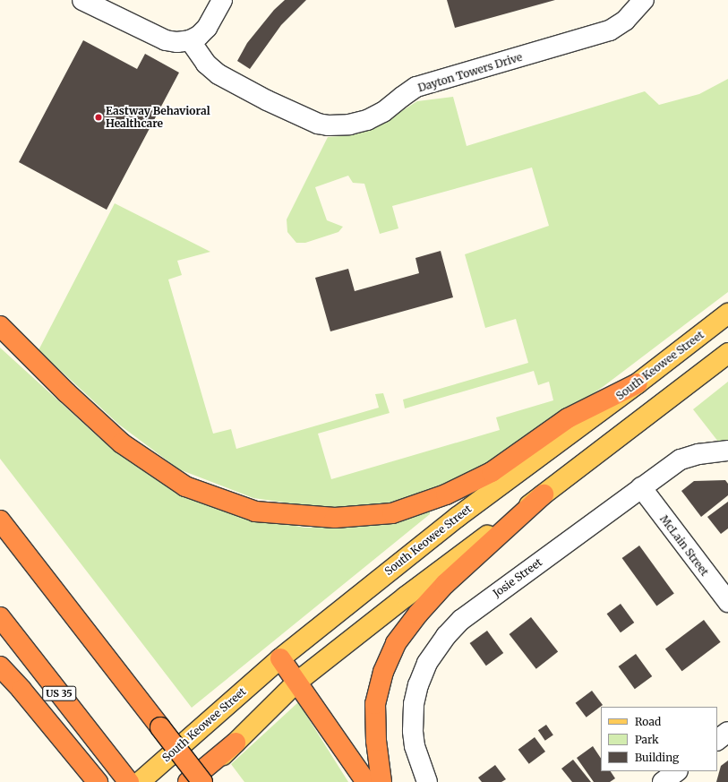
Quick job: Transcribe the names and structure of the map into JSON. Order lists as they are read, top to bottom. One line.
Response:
{"streets":{"highway":["US 35"],"main road":["South Keowee Street"],"street":["Dayton Towers Drive","McLain Street","Josie Street"]},"crossings":[["McLain Street","Josie Street"]],"places":["Eastway Behavioral Healthcare"],"legend":["Road","Park","Building"]}
